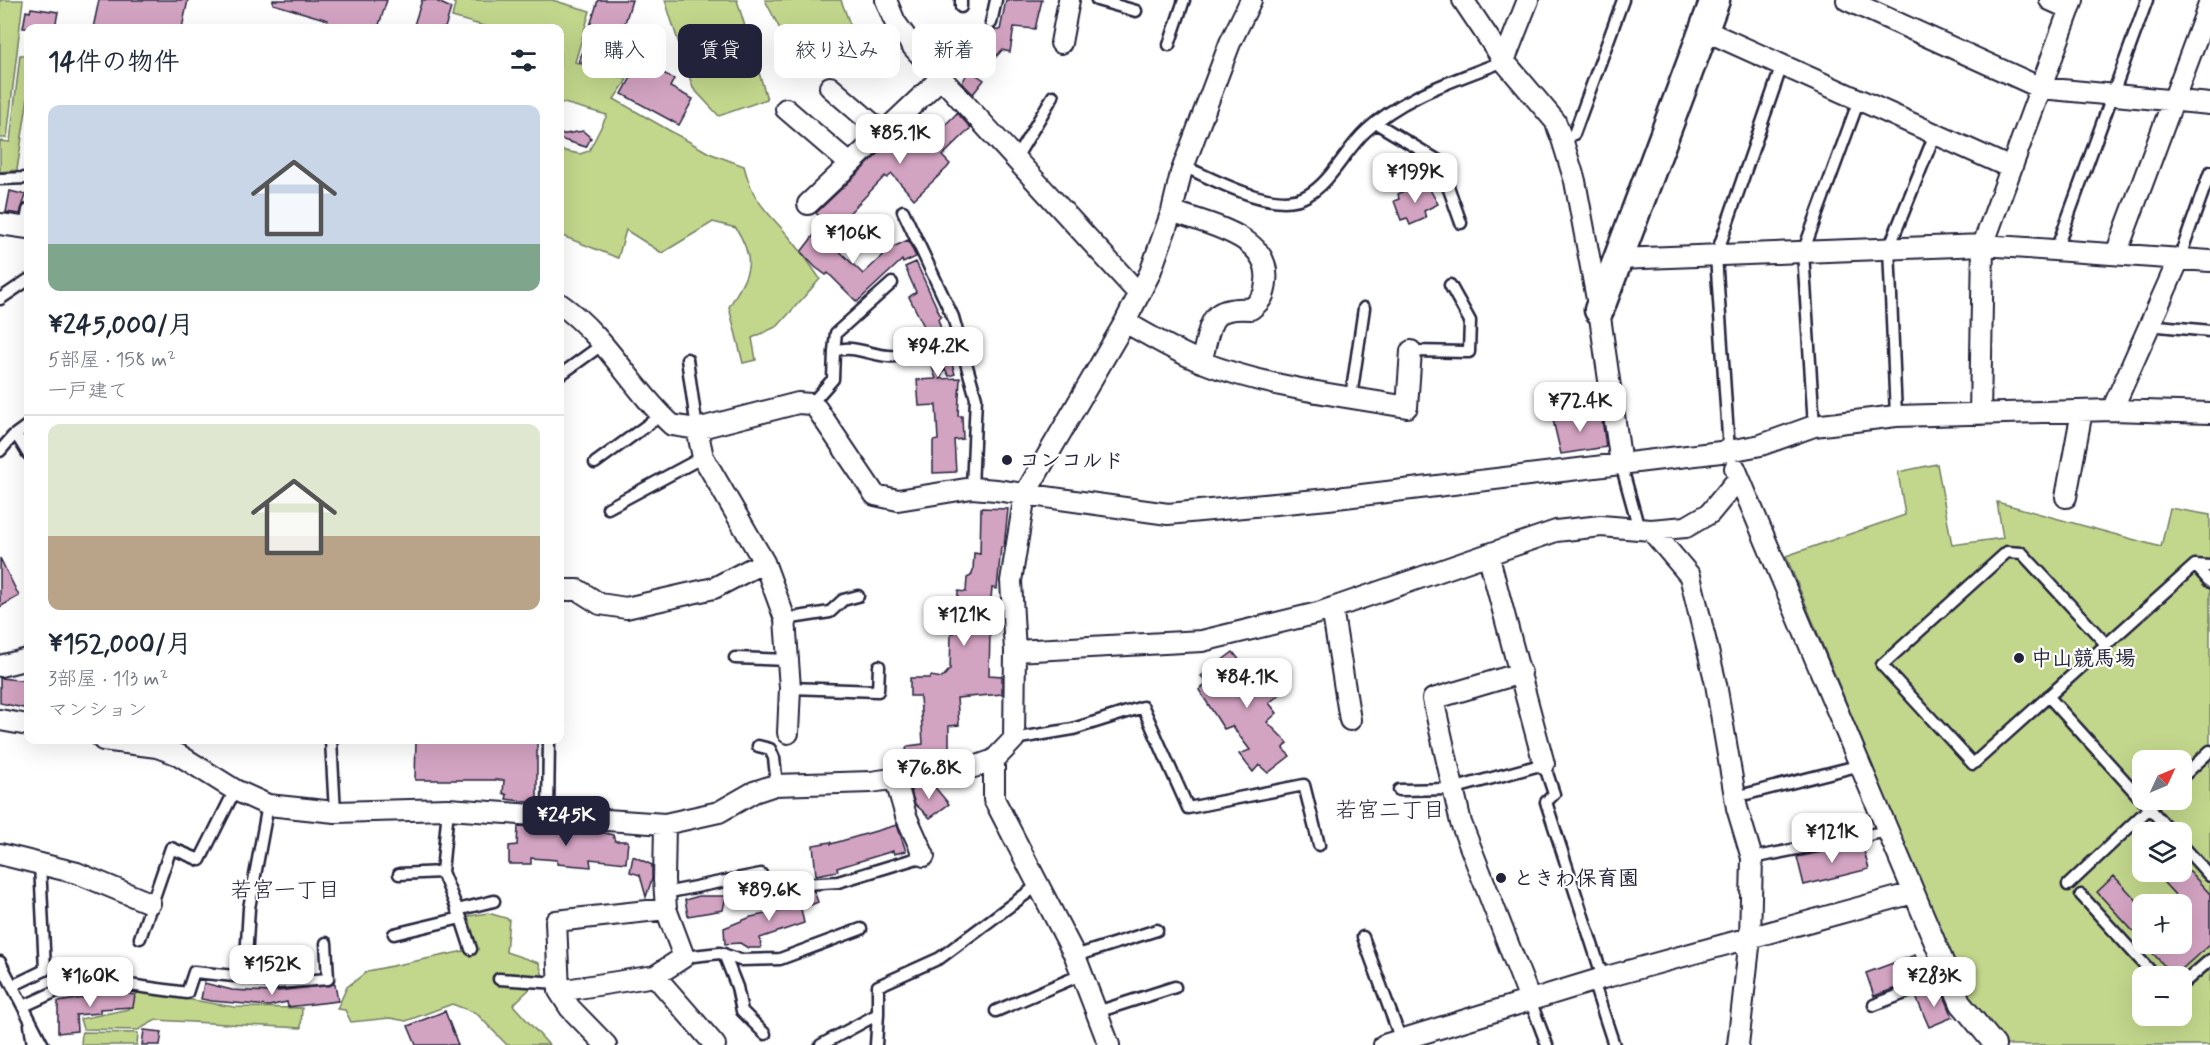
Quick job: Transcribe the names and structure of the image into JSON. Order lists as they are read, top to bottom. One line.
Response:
{"districts":["若宮二丁目","若宮一丁目"],"places":["コンコルド","中山競馬場","ときわ保育園"],"north":"top right","page":{"chip":["購入","賃貸","絞り込み","新着"],"heading":"14件の物件","list":[{"name":"¥245,000/月","note":"5部屋 · 158 m² · 一戸建て"},{"name":"¥152,000/月","note":"3部屋 · 113 m² · マンション"}],"price":["¥85.1K","¥199K","¥106K","¥94.2K","¥72.4K","¥121K","¥84.1K","¥76.8K","¥245K","¥121K","¥89.6K","¥152K","¥160K","¥283K"],"map_buttons":["+","−"]}}
